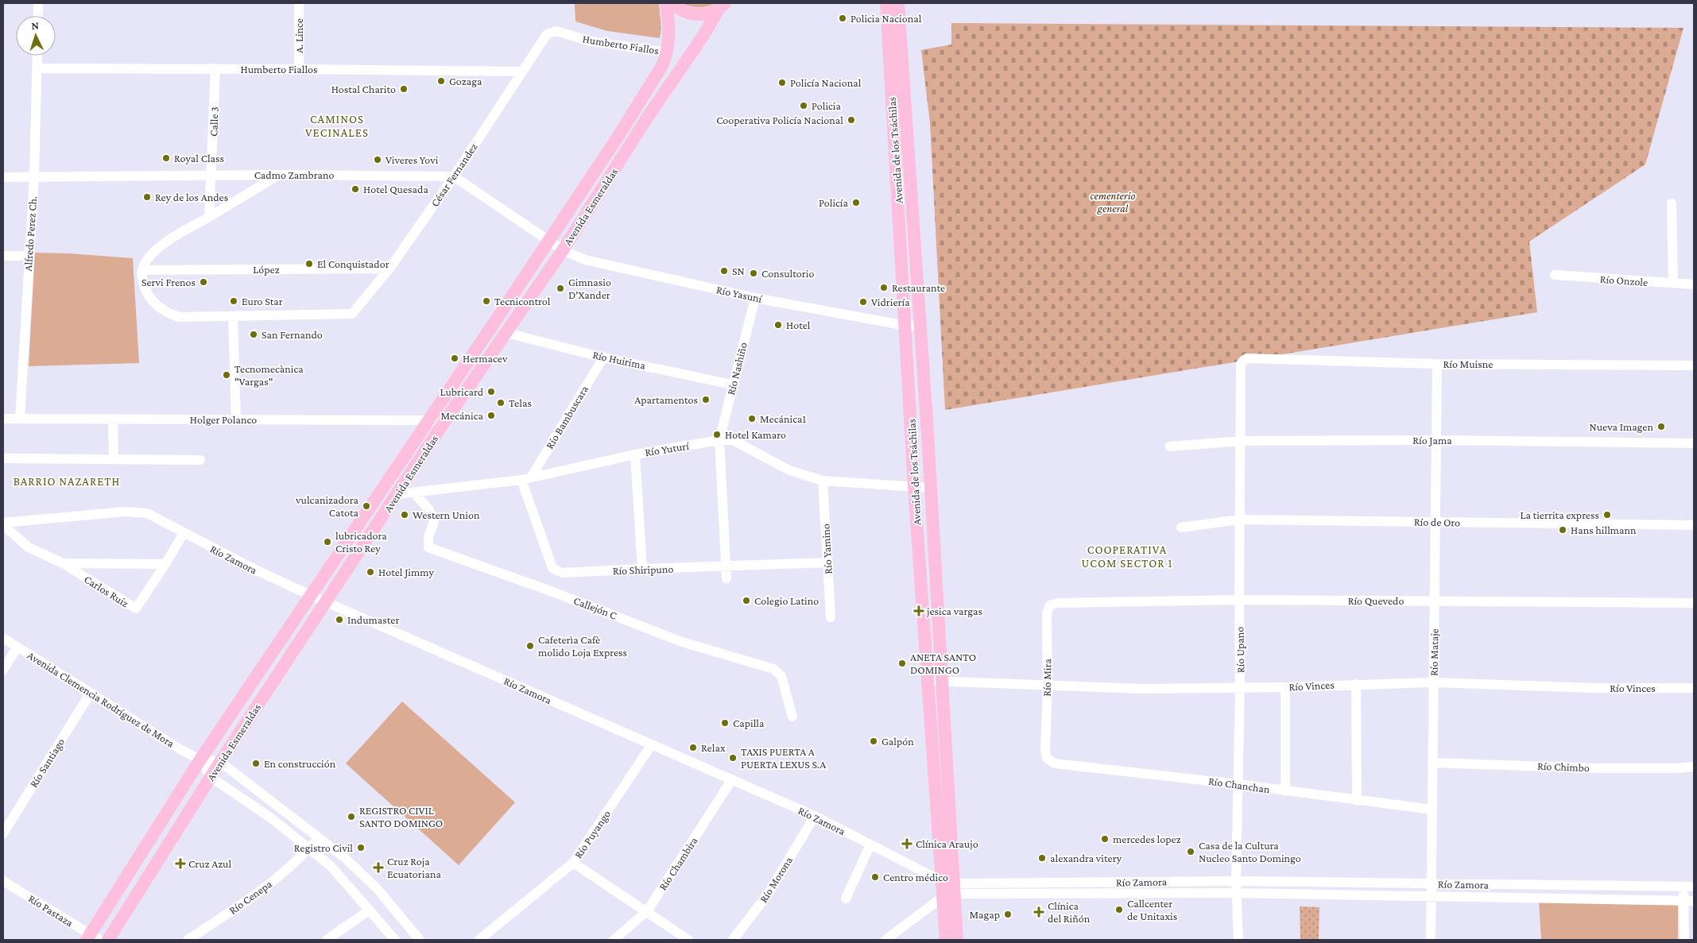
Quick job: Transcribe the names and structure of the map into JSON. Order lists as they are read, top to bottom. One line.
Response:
{"streets":{"main road":["Avenida de los Tsáchilas","Avenida Esmeraldas"],"street":["A. Lince","Humberto Fiallos","Calle 3","Cadmo Zambrano","César Fernandez","Alfredo Perez Ch.","López","Río Onzole","Río Yasuní","Río Huirima","Río Muisne","Río Nashiño","Río Bambuscara","Holger Polanco","Río Jama","Río Yuturí","Río de Oro","Río Yamino","Río Zamora","Río Shiripuno","Carlos Ruiz","Río Quevedo","Callejón C","Río Upano","Río Mataje","Río Mira","Río Vinces","Avenida Clemencia Rodríguez de Mora","Río Santiago","Río Chimbo","Río Chanchan","Río Puyango","Río Chambira","Río Morona","Río Cenepa","Río Pastaza"]},"crossings":[["A. Lince","Humberto Fiallos"],["Humberto Fiallos","Calle 3"],["Humberto Fiallos","César Fernandez"],["Humberto Fiallos","Avenida Esmeraldas"],["Humberto Fiallos","Alfredo Perez Ch."],["Calle 3","Cadmo Zambrano"],["Avenida de los Tsáchilas","Río Yasuní"],["Avenida de los Tsáchilas","Río Yuturí"],["Avenida de los Tsáchilas","Río Zamora"],["Avenida de los Tsáchilas","Río Vinces"],["Cadmo Zambrano","César Fernandez"],["Cadmo Zambrano","Alfredo Perez Ch."],["César Fernandez","López"],["Avenida Esmeraldas","Río Yasuní"],["Avenida Esmeraldas","Río Huirima"],["Avenida Esmeraldas","Holger Polanco"],["Avenida Esmeraldas","Río Yuturí"],["Avenida Esmeraldas","Río Zamora"],["Avenida Esmeraldas","Avenida Clemencia Rodríguez de Mora"],["Avenida Esmeraldas","Río Pastaza"],["Alfredo Perez Ch.","Holger Polanco"],["Río Yasuní","Río Nashiño"],["Río Huirima","Río Nashiño"],["Río Huirima","Río Bambuscara"],["Río Muisne","Río Upano"],["Río Muisne","Río Mataje"],["Río Nashiño","Río Yuturí"],["Río Nashiño","Río Shiripuno"],["Río Bambuscara","Río Yuturí"],["Río Bambuscara","Río Shiripuno"],["Río Jama","Río Upano"],["Río Jama","Río Mataje"],["Río Yuturí","Río Yamino"],["Río Yuturí","Río Shiripuno"],["Río Yuturí","Callejón C"],["Río de Oro","Río Upano"],["Río de Oro","Río Mataje"],["Río Yamino","Río Shiripuno"],["Río Zamora","Carlos Ruiz"],["Río Zamora","Río Upano"],["Río Zamora","Río Mataje"],["Río Zamora","Río Puyango"],["Río Zamora","Río Chambira"],["Río Zamora","Río Morona"],["Río Quevedo","Río Upano"],["Río Quevedo","Río Mataje"],["Río Quevedo","Río Mira"],["Río Upano","Río Vinces"],["Río Upano","Río Chanchan"],["Río Mataje","Río Vinces"],["Río Mataje","Río Chimbo"],["Río Mataje","Río Chanchan"],["Río Mira","Río Vinces"],["Río Mira","Río Chanchan"],["Avenida Clemencia Rodríguez de Mora","Río Santiago"]],"districts":["CAMINOS VECINALES","BARRIO NAZARETH","COOPERATIVA UCOM SECTOR 1"],"parks":["cementerio general"],"places":{"other":["Policia Nacional","Gozaga","Policía Nacional","Hostal Charito","Policia","Cooperativa Policía Nacional","Royal Class","Viveres Yovi","Hotel Quesada","Rey de los Andes","Policía","El Conquistador","SN","Consultorio","Servi Frenos","Restaurante","Gimnasio D'Xander","Euro Star","Tecnicontrol","Vidriería","Hotel","San Fernando","Hermacev","Tecnomecànica \"Vargas\"","Lubricard","Apartamentos","Telas","Mecánica","Mecánica1","Nueva Imagen","Hotel Kamaro","vulcanizadora Catota","Western Union","La tierrita express","Hans hillmann","lubricadora Cristo Rey","Hotel Jimmy","Colegio Latino","Indumaster","Cafeterìa Cafè molido Loja Express","ANETA SANTO DOMINGO","Capilla","Galpón","Relax","TAXIS PUERTA A PUERTA LEXUS S.A","En construcción","REGISTRO CIVIL SANTO DOMINGO","mercedes lopez","Registro Civil","Casa de la Cultura Nucleo Santo Domingo","alexandra vitery","Centro médico","Callcenter de Unitaxis","Magap"],"health":["jesica vargas","Clínica Araujo","Cruz Azul","Cruz Roja Ecuatoriana","Clínica del Riñón"]},"north":"top"}
